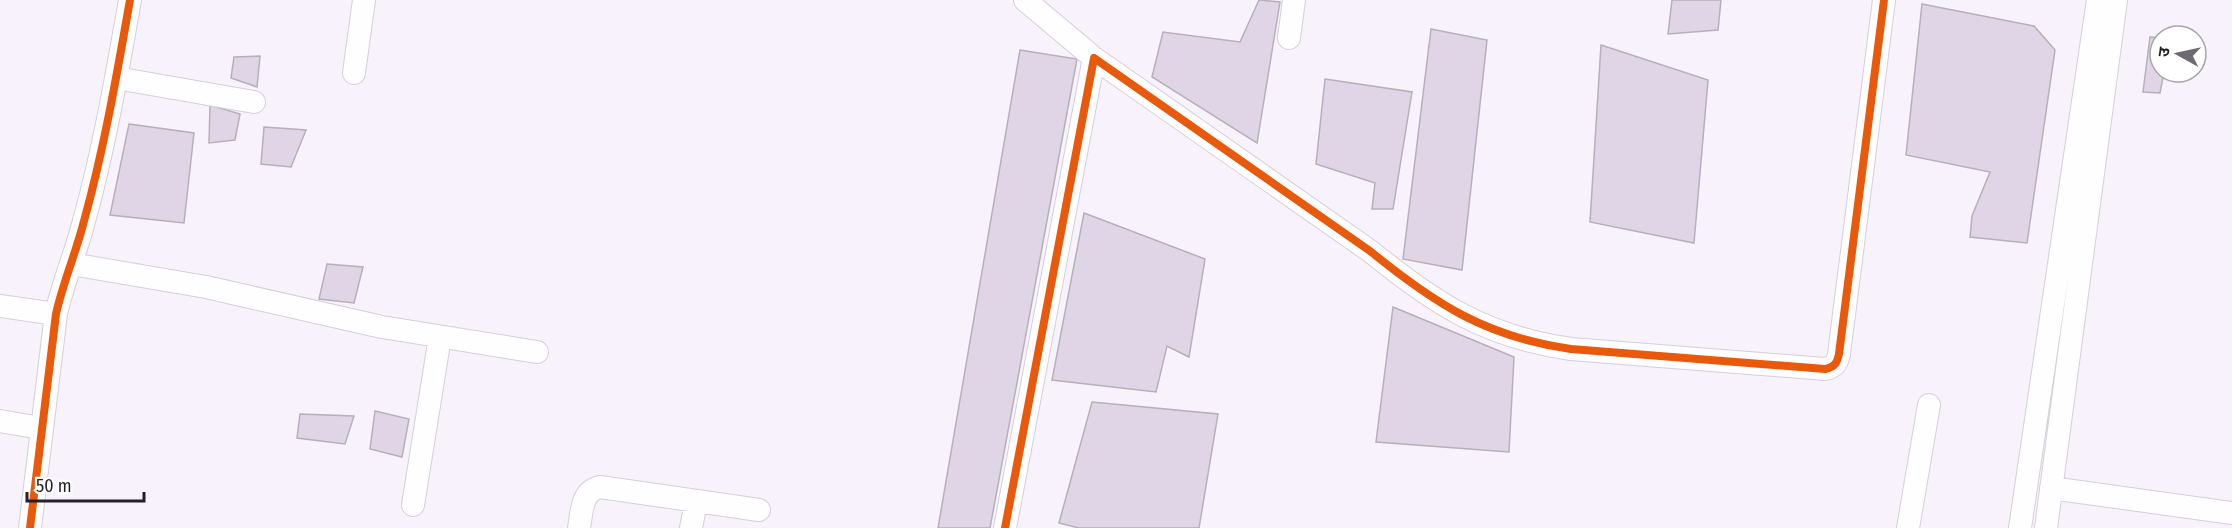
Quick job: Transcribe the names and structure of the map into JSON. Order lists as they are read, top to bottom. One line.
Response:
{"scale_bar":"50 m","north":"left"}
